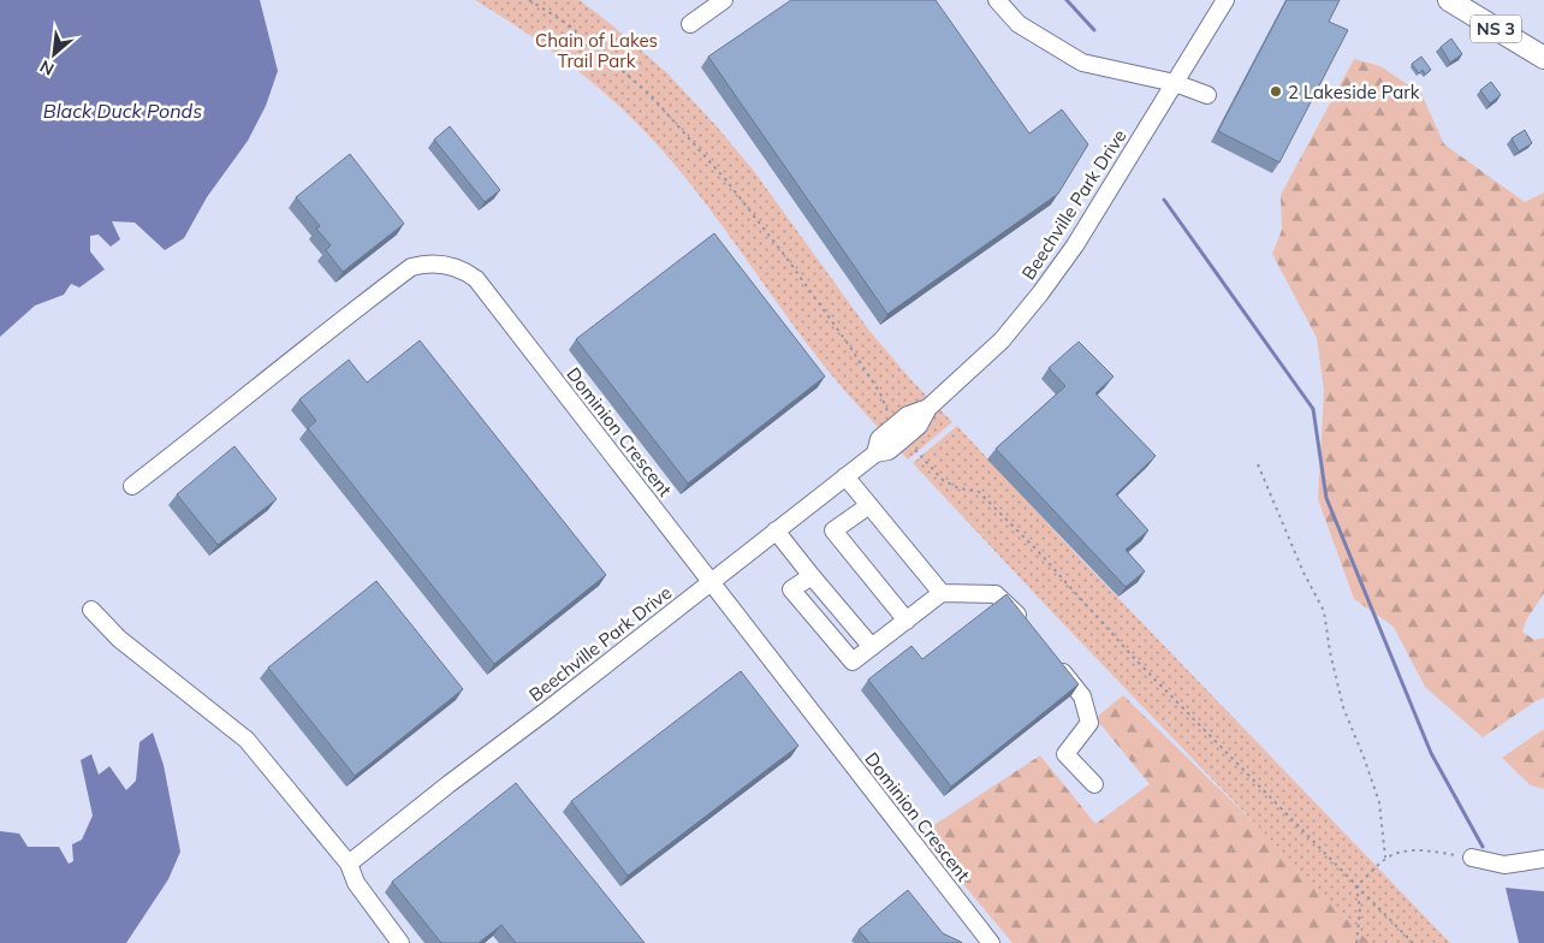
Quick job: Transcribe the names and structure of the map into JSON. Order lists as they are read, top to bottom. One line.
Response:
{"streets":{"main road":["NS 3"],"street":["Beechville Park Drive","Dominion Crescent"]},"crossings":[["Beechville Park Drive","Dominion Crescent"]],"water":["Black Duck Ponds"],"parks":["Chain of Lakes Trail Park"],"places":["2 Lakeside Park"],"north":"bottom left"}
